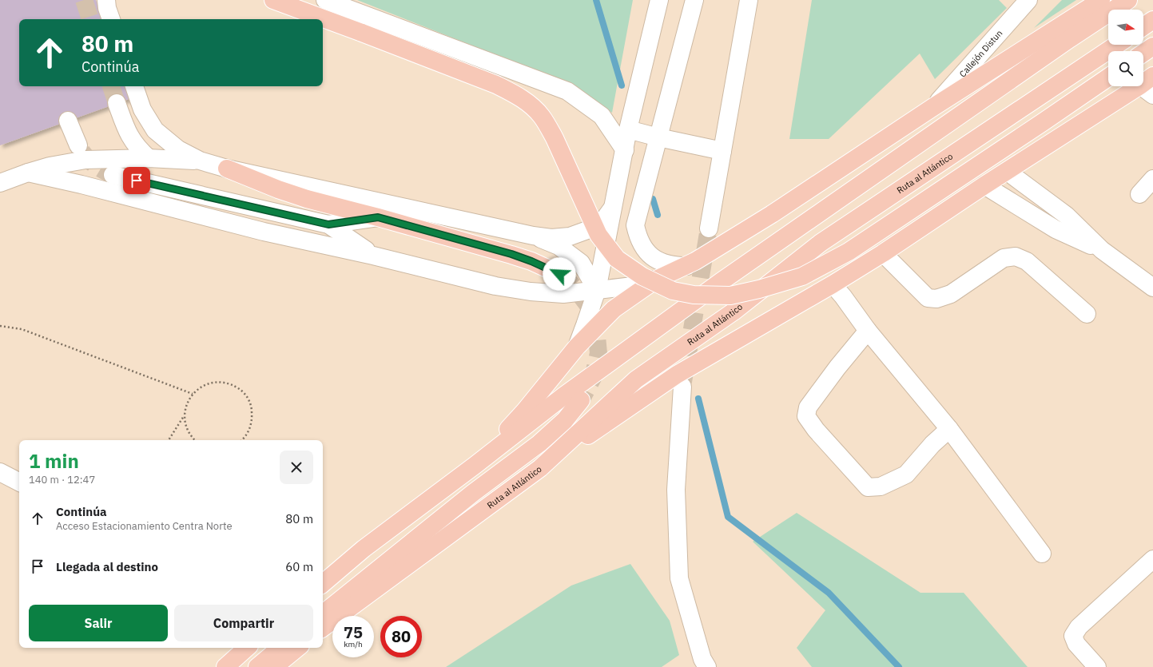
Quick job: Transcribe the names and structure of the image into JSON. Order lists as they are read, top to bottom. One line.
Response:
{"streets":{"highway":["Ruta al Atlántico"],"street":["Callejón Distun"]},"north":"right","page":{"turn":["80 m","Continúa"],"heading":["1 min","140 m · 12:47"],"list":[{"name":"Continúa","note":"Acceso Estacionamiento Centra Norte","value":"80 m"},{"name":"Llegada al destino","value":"60 m"}],"buttons":["Salir","Compartir"],"speed":"75 km/h","limit":"80"}}
